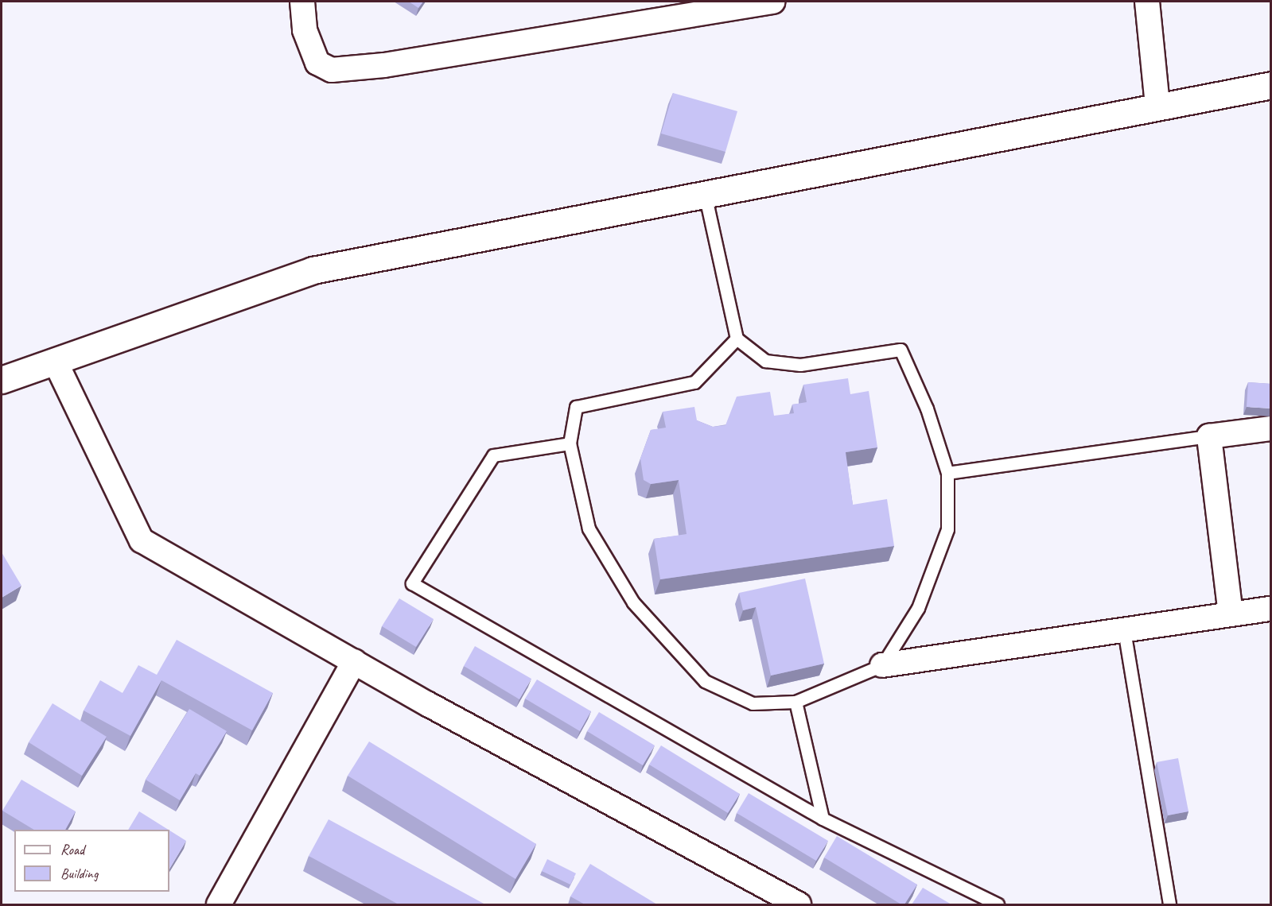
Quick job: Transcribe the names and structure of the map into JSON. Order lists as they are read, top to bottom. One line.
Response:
{"legend":["Road","Building"]}
